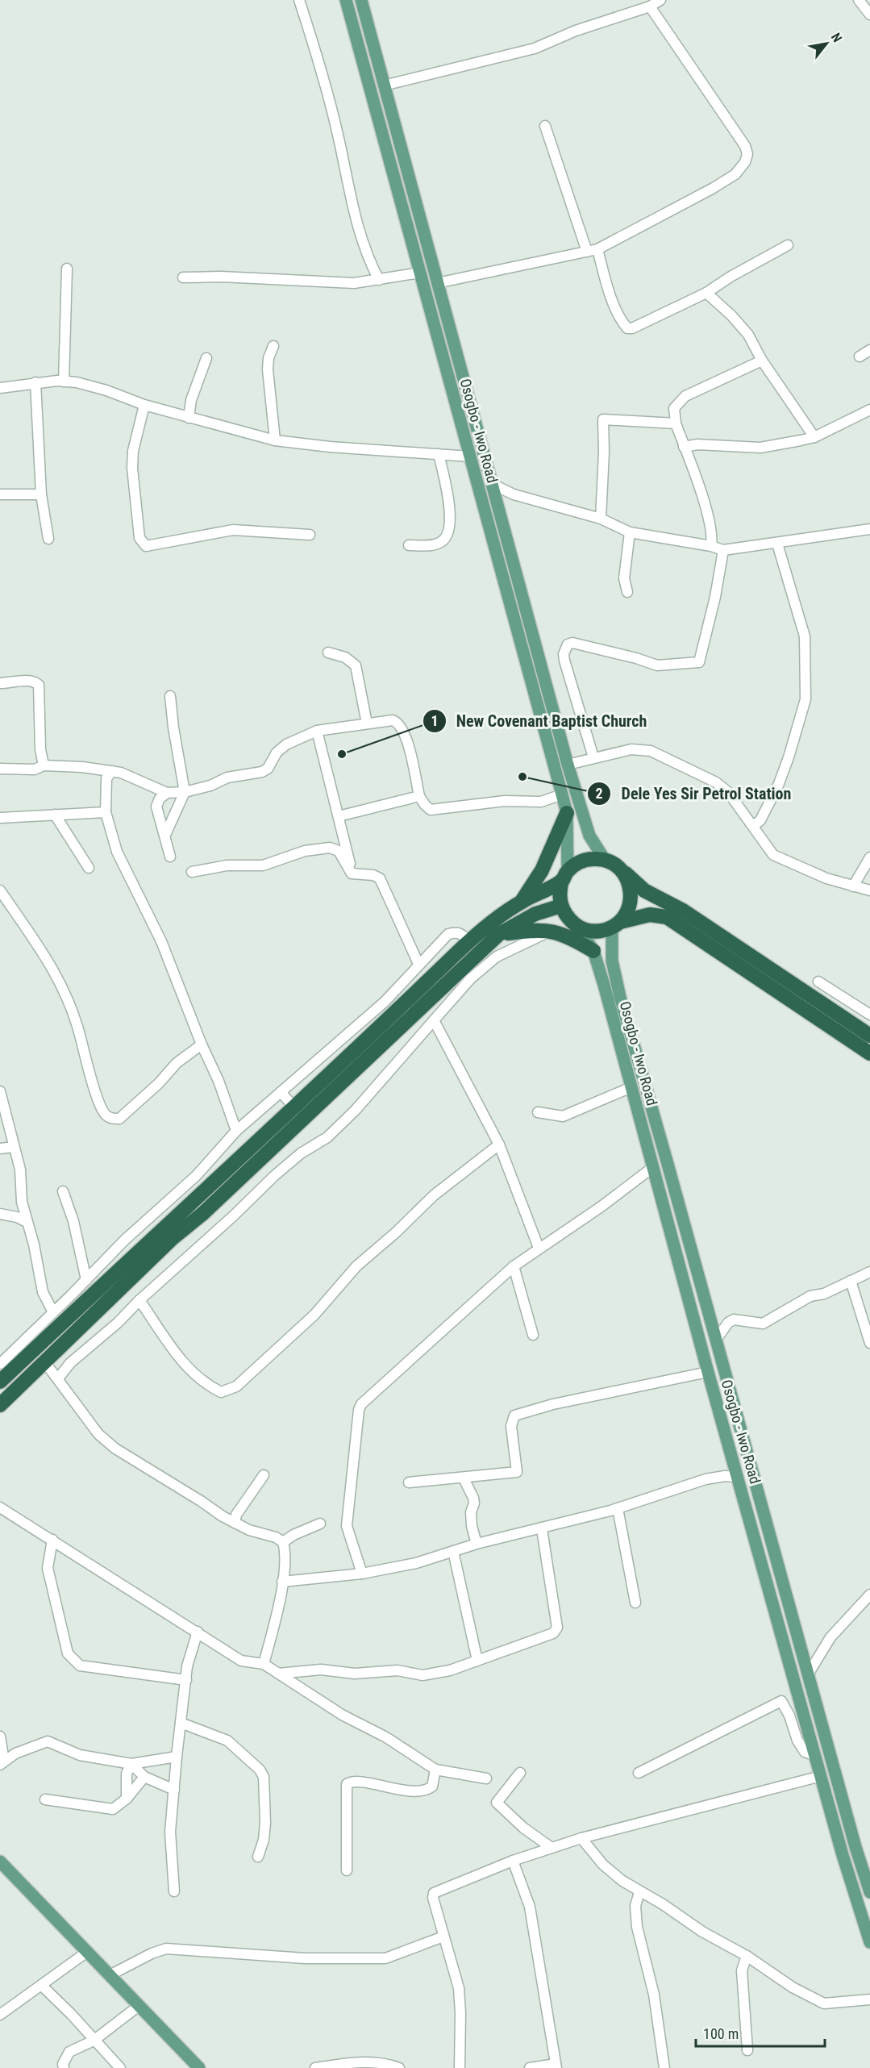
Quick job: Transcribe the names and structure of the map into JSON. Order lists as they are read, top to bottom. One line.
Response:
{"streets":{"main road":["Osogbo - Iwo Road"]},"places":["New Covenant Baptist Church","Dele Yes Sir Petrol Station"],"scale_bar":"100 m","north":"top right"}
